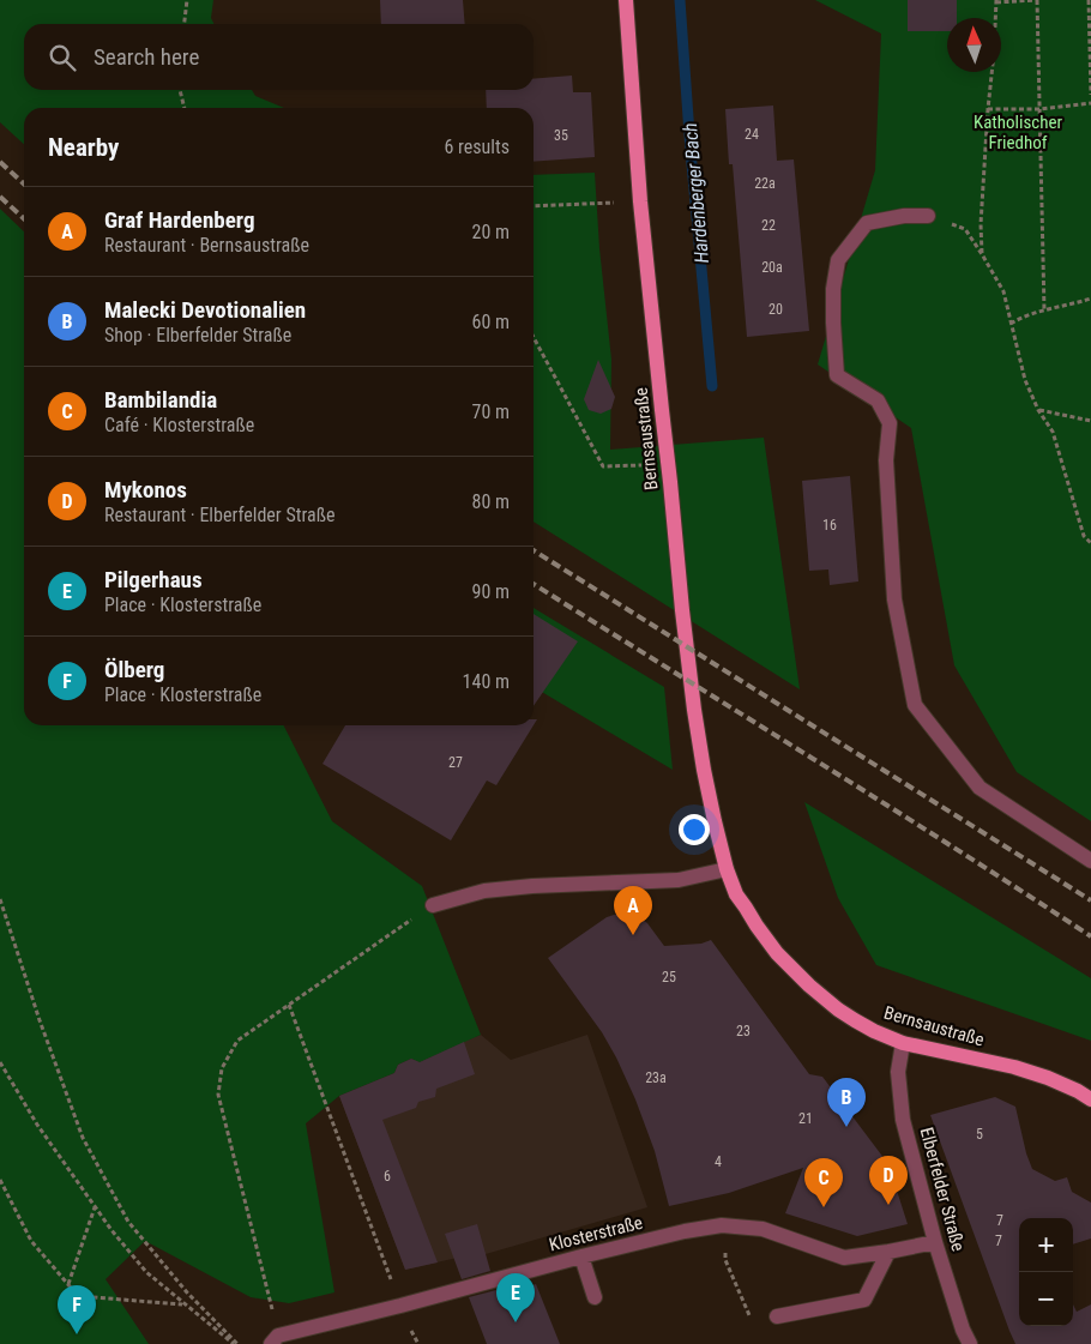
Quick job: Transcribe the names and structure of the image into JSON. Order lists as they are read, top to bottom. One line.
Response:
{"streets":{"main road":["Bernsaustraße"],"street":["Elberfelder Straße","Klosterstraße"]},"crossings":[["Bernsaustraße","Elberfelder Straße"],["Elberfelder Straße","Klosterstraße"]],"water":["Hardenberger Bach"],"parks":["Katholischer Friedhof"],"house_numbers":["24","35","22a","22","20a","20","16","27","25","23","23a","21","5","4","6","7","7"],"north":"top","page":{"search":"Search here","heading":["Nearby","6 results"],"list":[{"mark":"A","name":"Graf Hardenberg","note":"Restaurant · Bernsaustraße","value":"20 m"},{"mark":"B","name":"Malecki Devotionalien","note":"Shop · Elberfelder Straße","value":"60 m"},{"mark":"C","name":"Bambilandia","note":"Café · Klosterstraße","value":"70 m"},{"mark":"D","name":"Mykonos","note":"Restaurant · Elberfelder Straße","value":"80 m"},{"mark":"E","name":"Pilgerhaus","note":"Place · Klosterstraße","value":"90 m"},{"mark":"F","name":"Ölberg","note":"Place · Klosterstraße","value":"140 m"}],"pins":["A","B","D","C","E","F"],"map_buttons":["+","−"]}}
